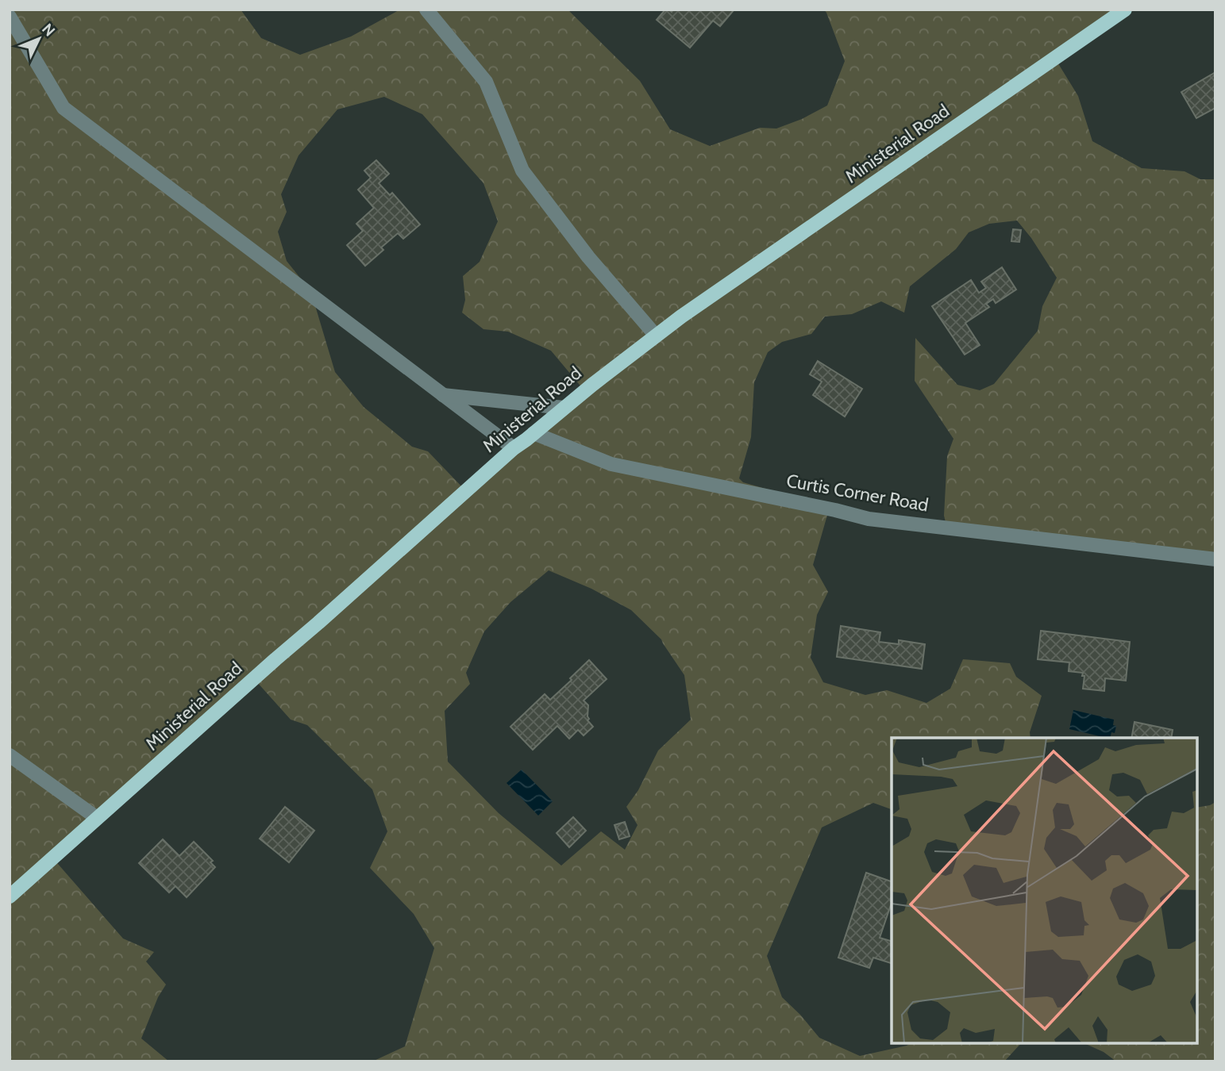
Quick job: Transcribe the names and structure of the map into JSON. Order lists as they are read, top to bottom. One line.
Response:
{"streets":{"main road":["Ministerial Road"],"street":["Curtis Corner Road"]},"crossings":[["Ministerial Road","Curtis Corner Road"]],"north":"top right"}
